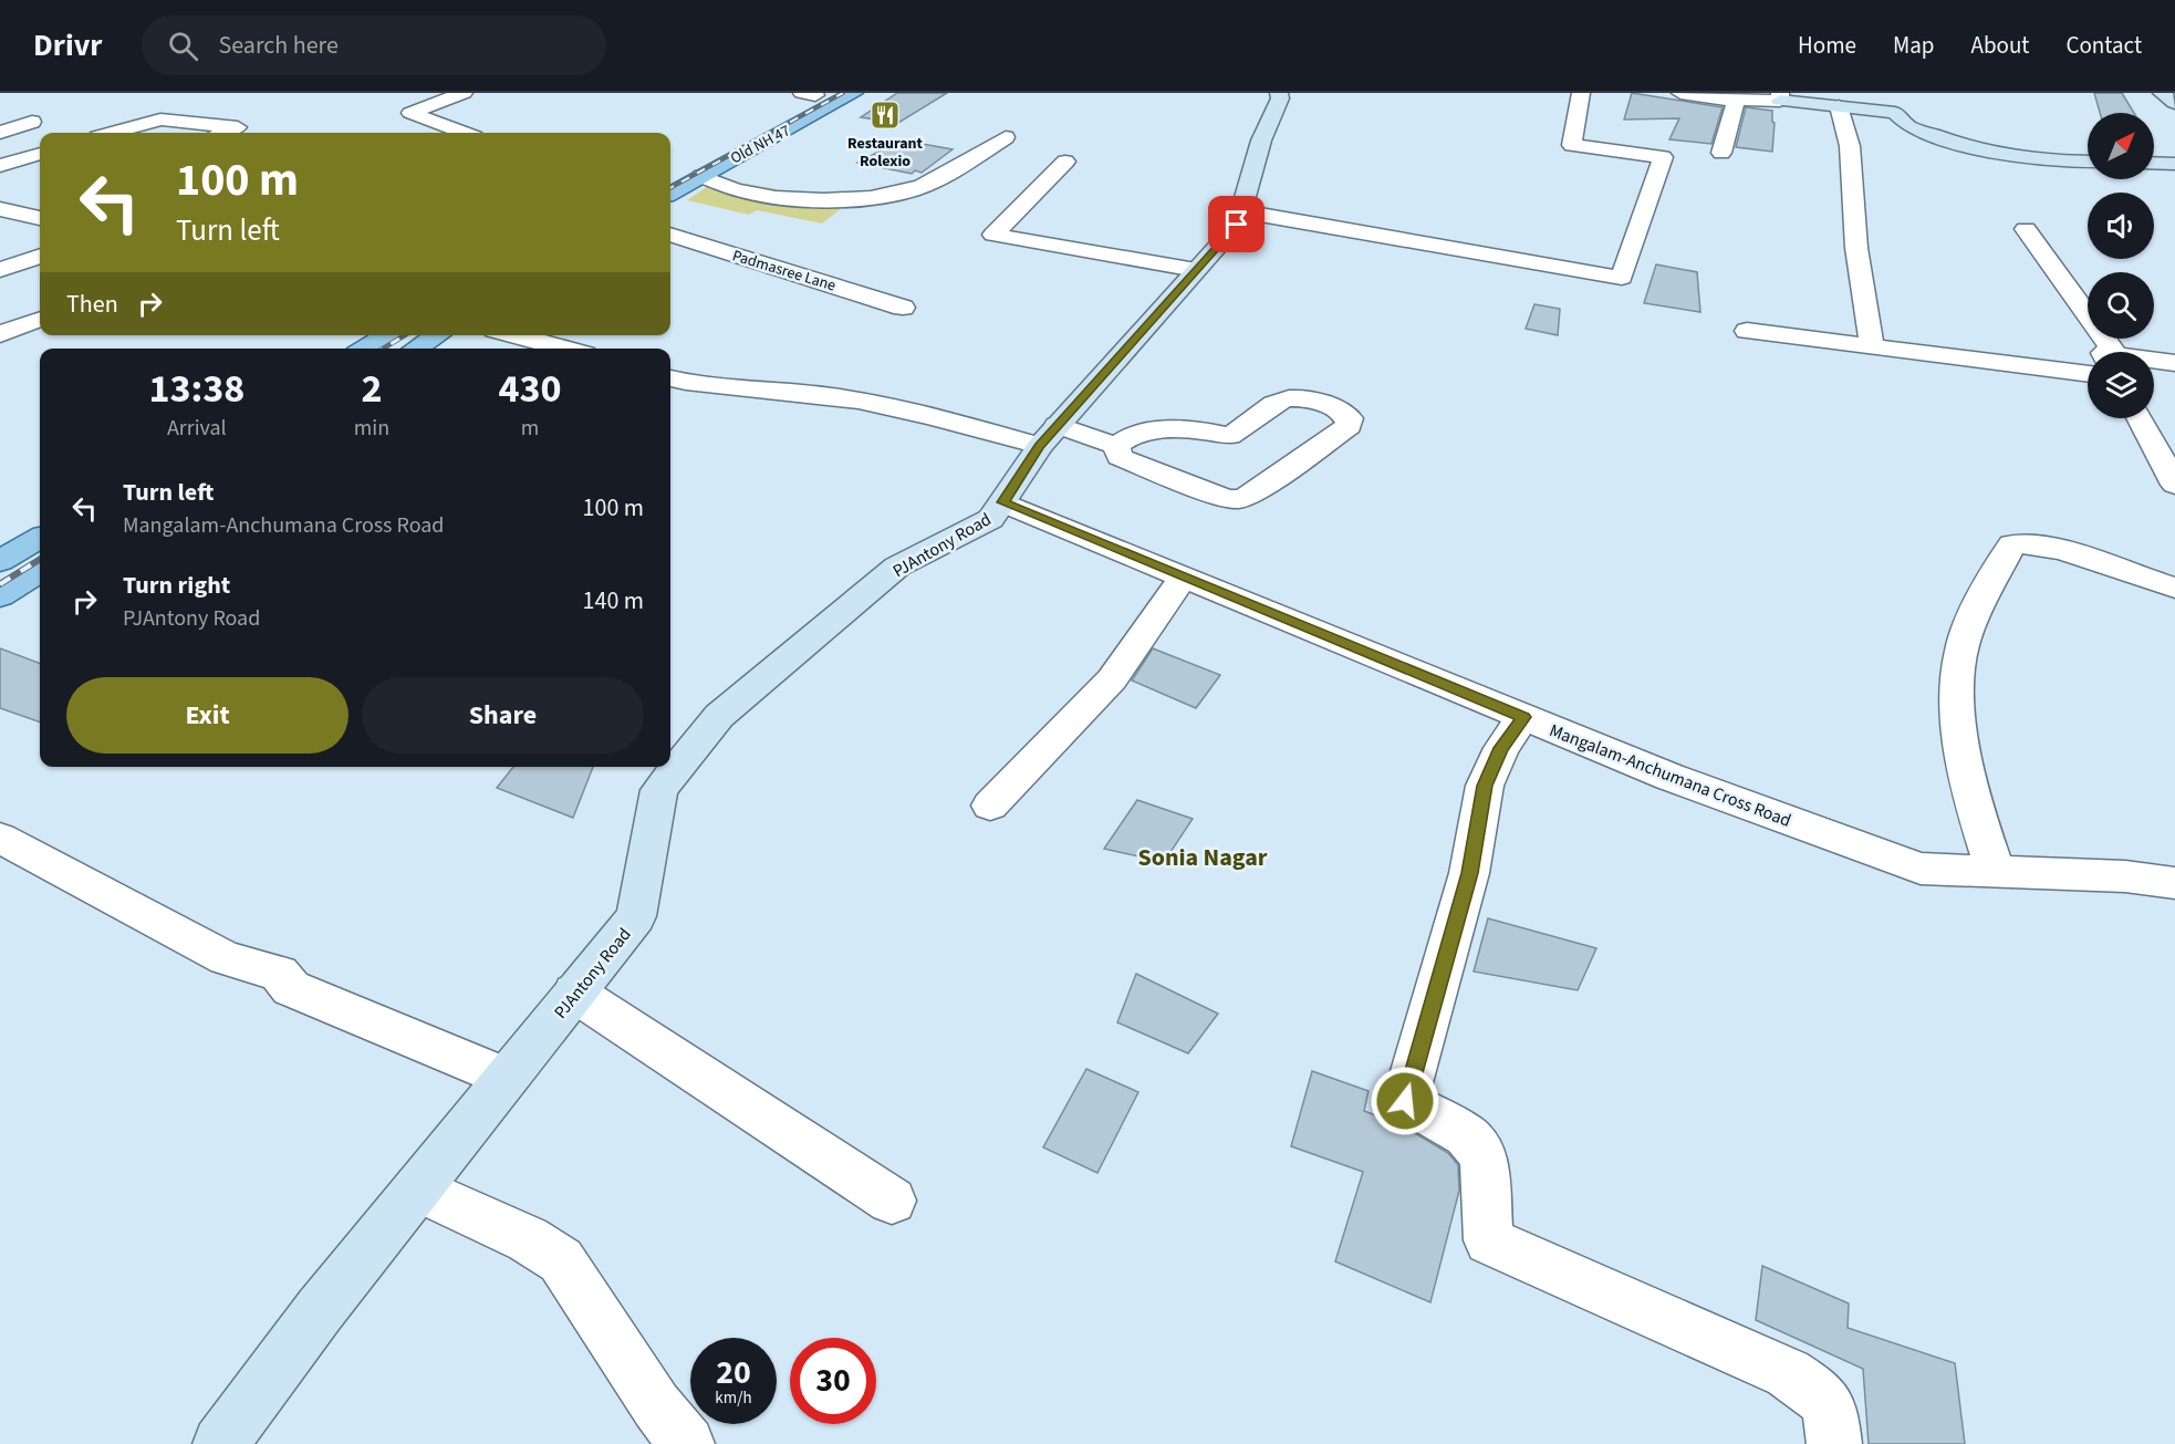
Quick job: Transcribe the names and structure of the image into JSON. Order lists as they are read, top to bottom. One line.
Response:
{"streets":{"main road":["Old NH 47"],"street":["Padmasree Lane","PJAntony Road","Mangalam-Anchumana Cross Road"]},"crossings":[["PJAntony Road","Mangalam-Anchumana Cross Road"]],"districts":["Sonia Nagar"],"places":{"restaurant":["Restaurant Rolexio"]},"north":"top right","page":{"header":"Drivr","search":"Search here","nav":["Home","Map","About","Contact"],"turn":["100 m","Turn left"],"then":"Then","eta":["13:38","Arrival","2","min","430","m"],"list":[{"name":"Turn left","note":"Mangalam-Anchumana Cross Road","value":"100 m"},{"name":"Turn right","note":"PJAntony Road","value":"140 m"}],"buttons":["Exit","Share"],"speed":"20 km/h","limit":"30"}}
